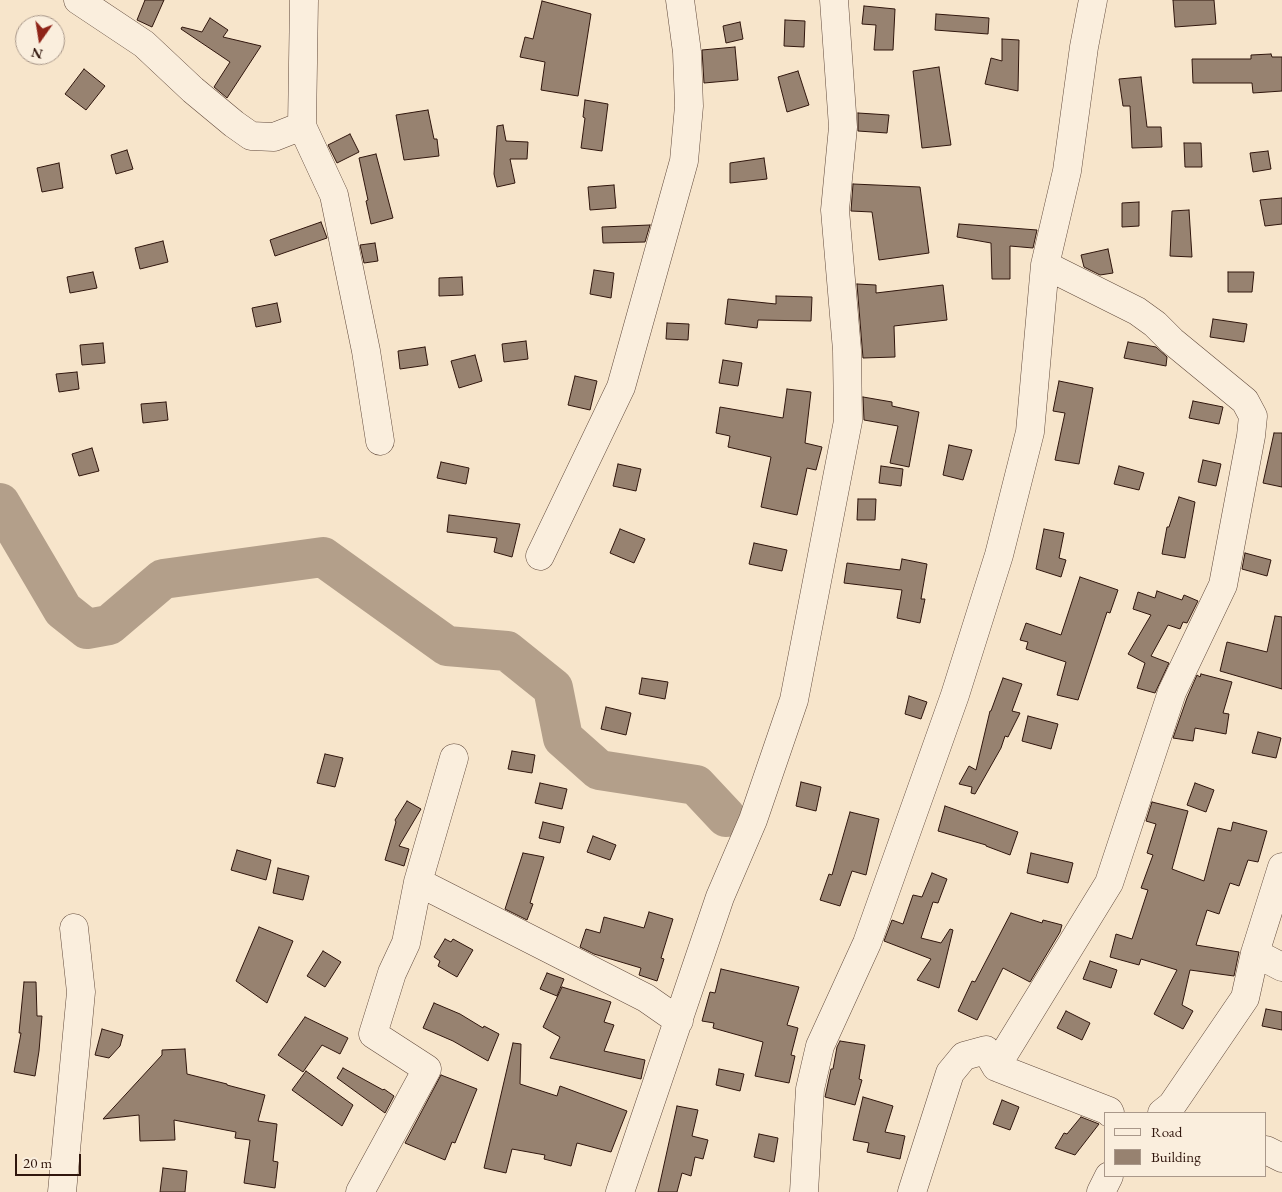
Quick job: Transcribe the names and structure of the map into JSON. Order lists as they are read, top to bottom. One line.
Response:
{"legend":["Road","Building"],"scale_bar":"20 m","north":"bottom"}
